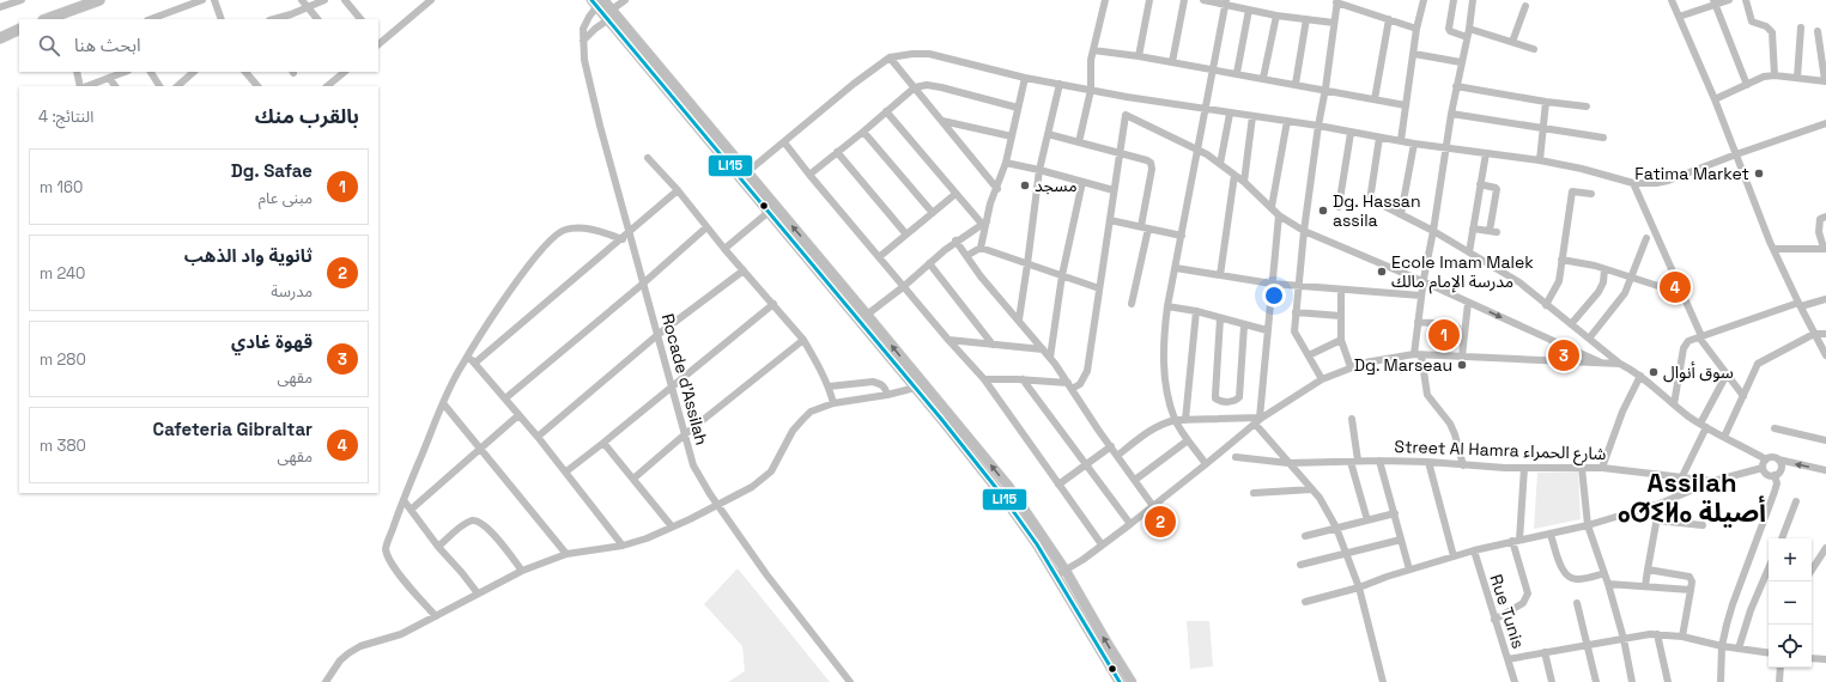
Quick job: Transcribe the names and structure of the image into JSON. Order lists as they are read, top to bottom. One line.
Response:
{"streets":{"street":["Rocade d'Assilah","Street Al Hamra شارع الحمراء","Rue Tunis"]},"districts":["Assilah ⴰⵚⵉⵍⴰ أصيلة"],"places":["Fatima Market","مسجد","Dg. Hassan assila","Ecole Imam Malek مدرسة الإمام مالك","Dg. Marseau","سوق أنوال"],"lines":["transit line LI15"],"page":{"search":"ابحث هنا","heading":["بالقرب منك","النتائج: 4"],"list":[{"mark":"1","name":"Dg. Safae","note":"مبنى عام","value":"160 m"},{"mark":"2","name":"ثانوية واد الذهب","note":"مدرسة","value":"240 m"},{"mark":"3","name":"قهوة غادي","note":"مقهى","value":"280 m"},{"mark":"4","name":"Cafeteria Gibraltar","note":"مقهى","value":"380 m"}],"pins":["4","1","3","2"],"map_buttons":["+","−"]}}
